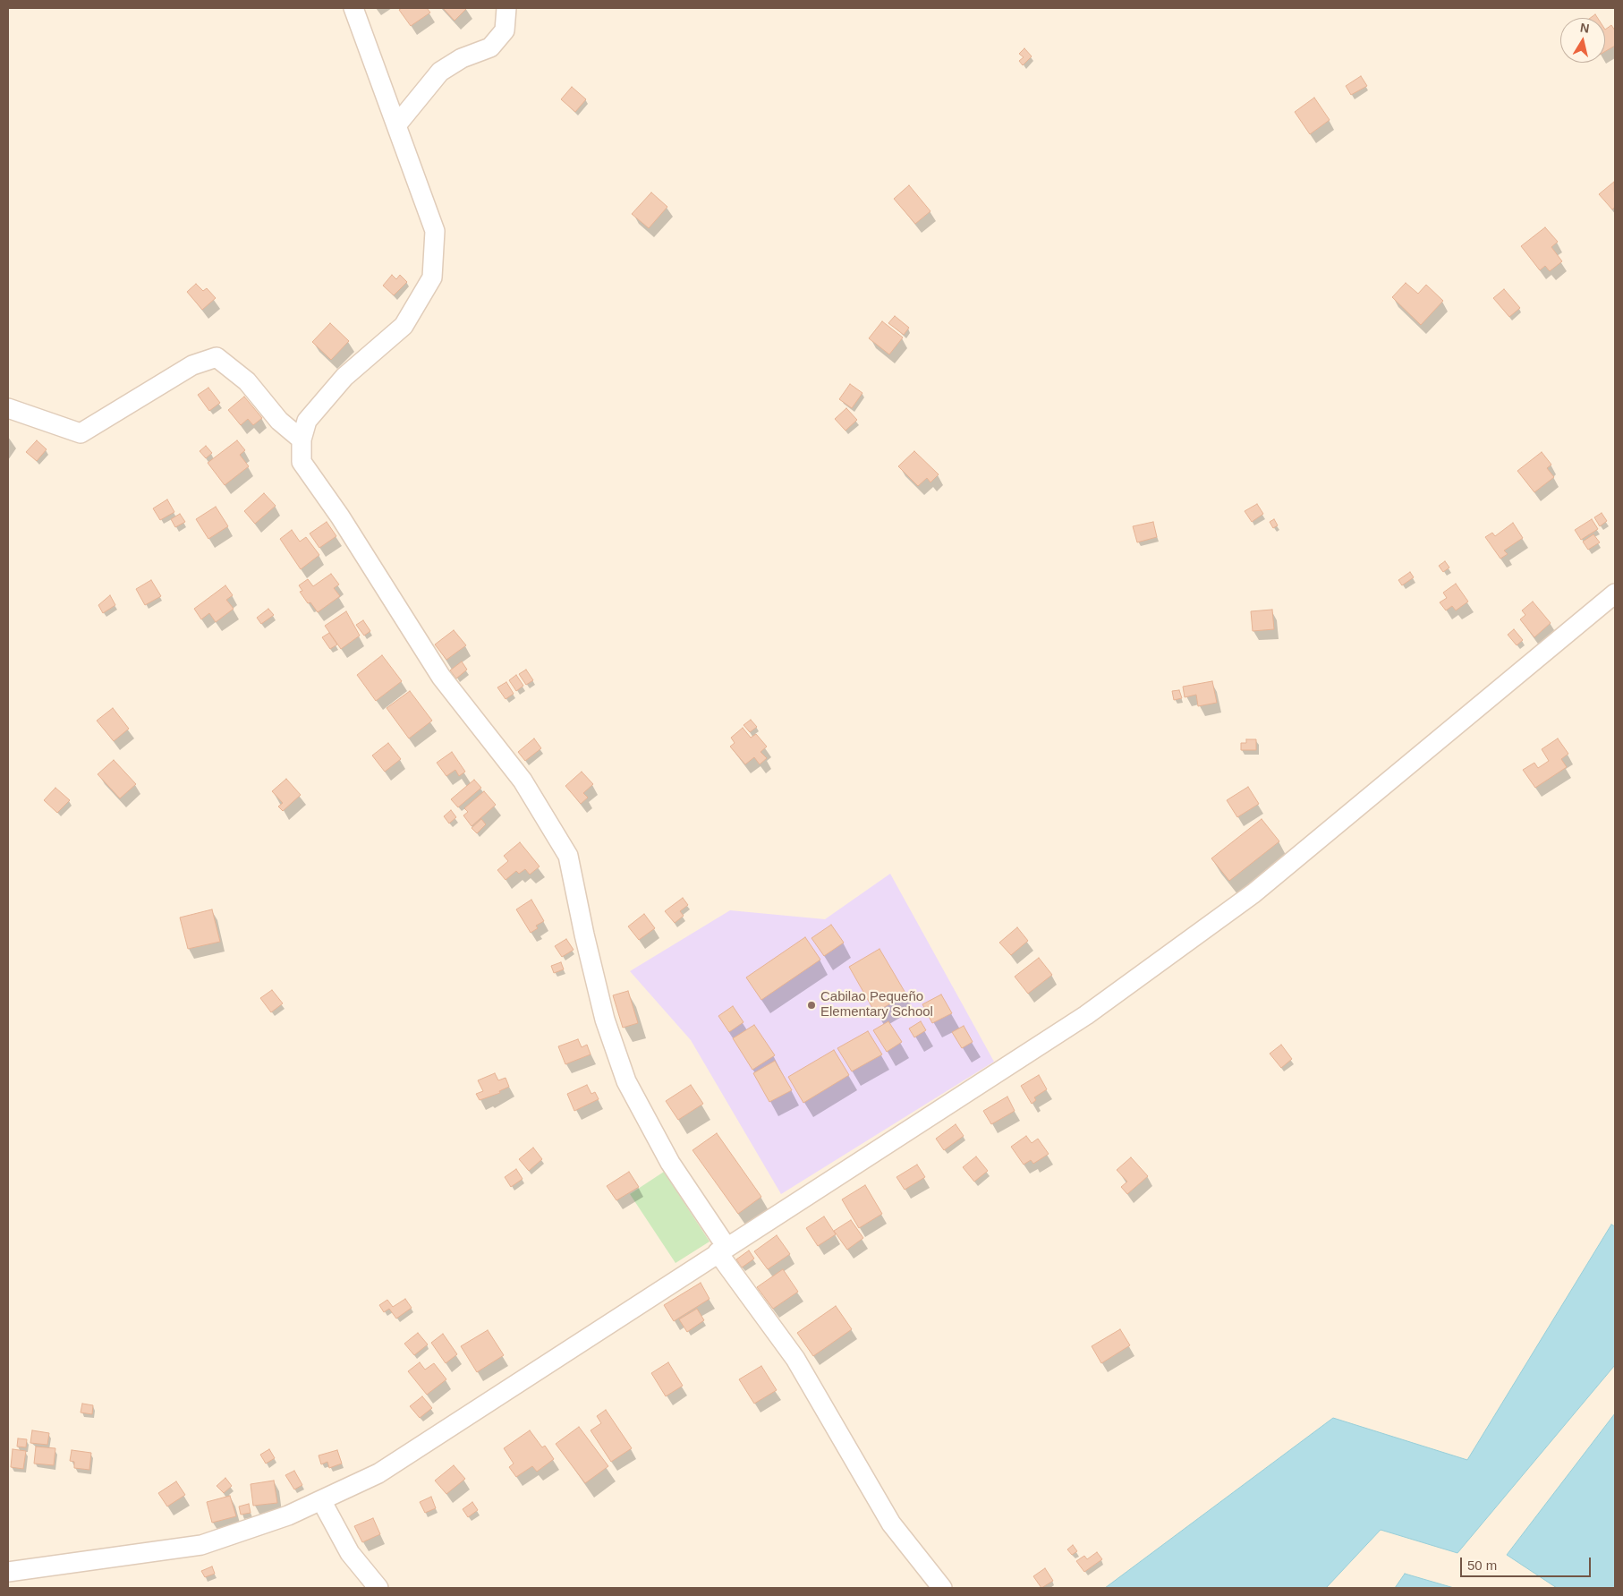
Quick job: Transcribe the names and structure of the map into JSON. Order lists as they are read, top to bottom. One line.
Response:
{"places":["Cabilao Pequeño Elementary School"],"scale_bar":"50 m","north":"top"}
